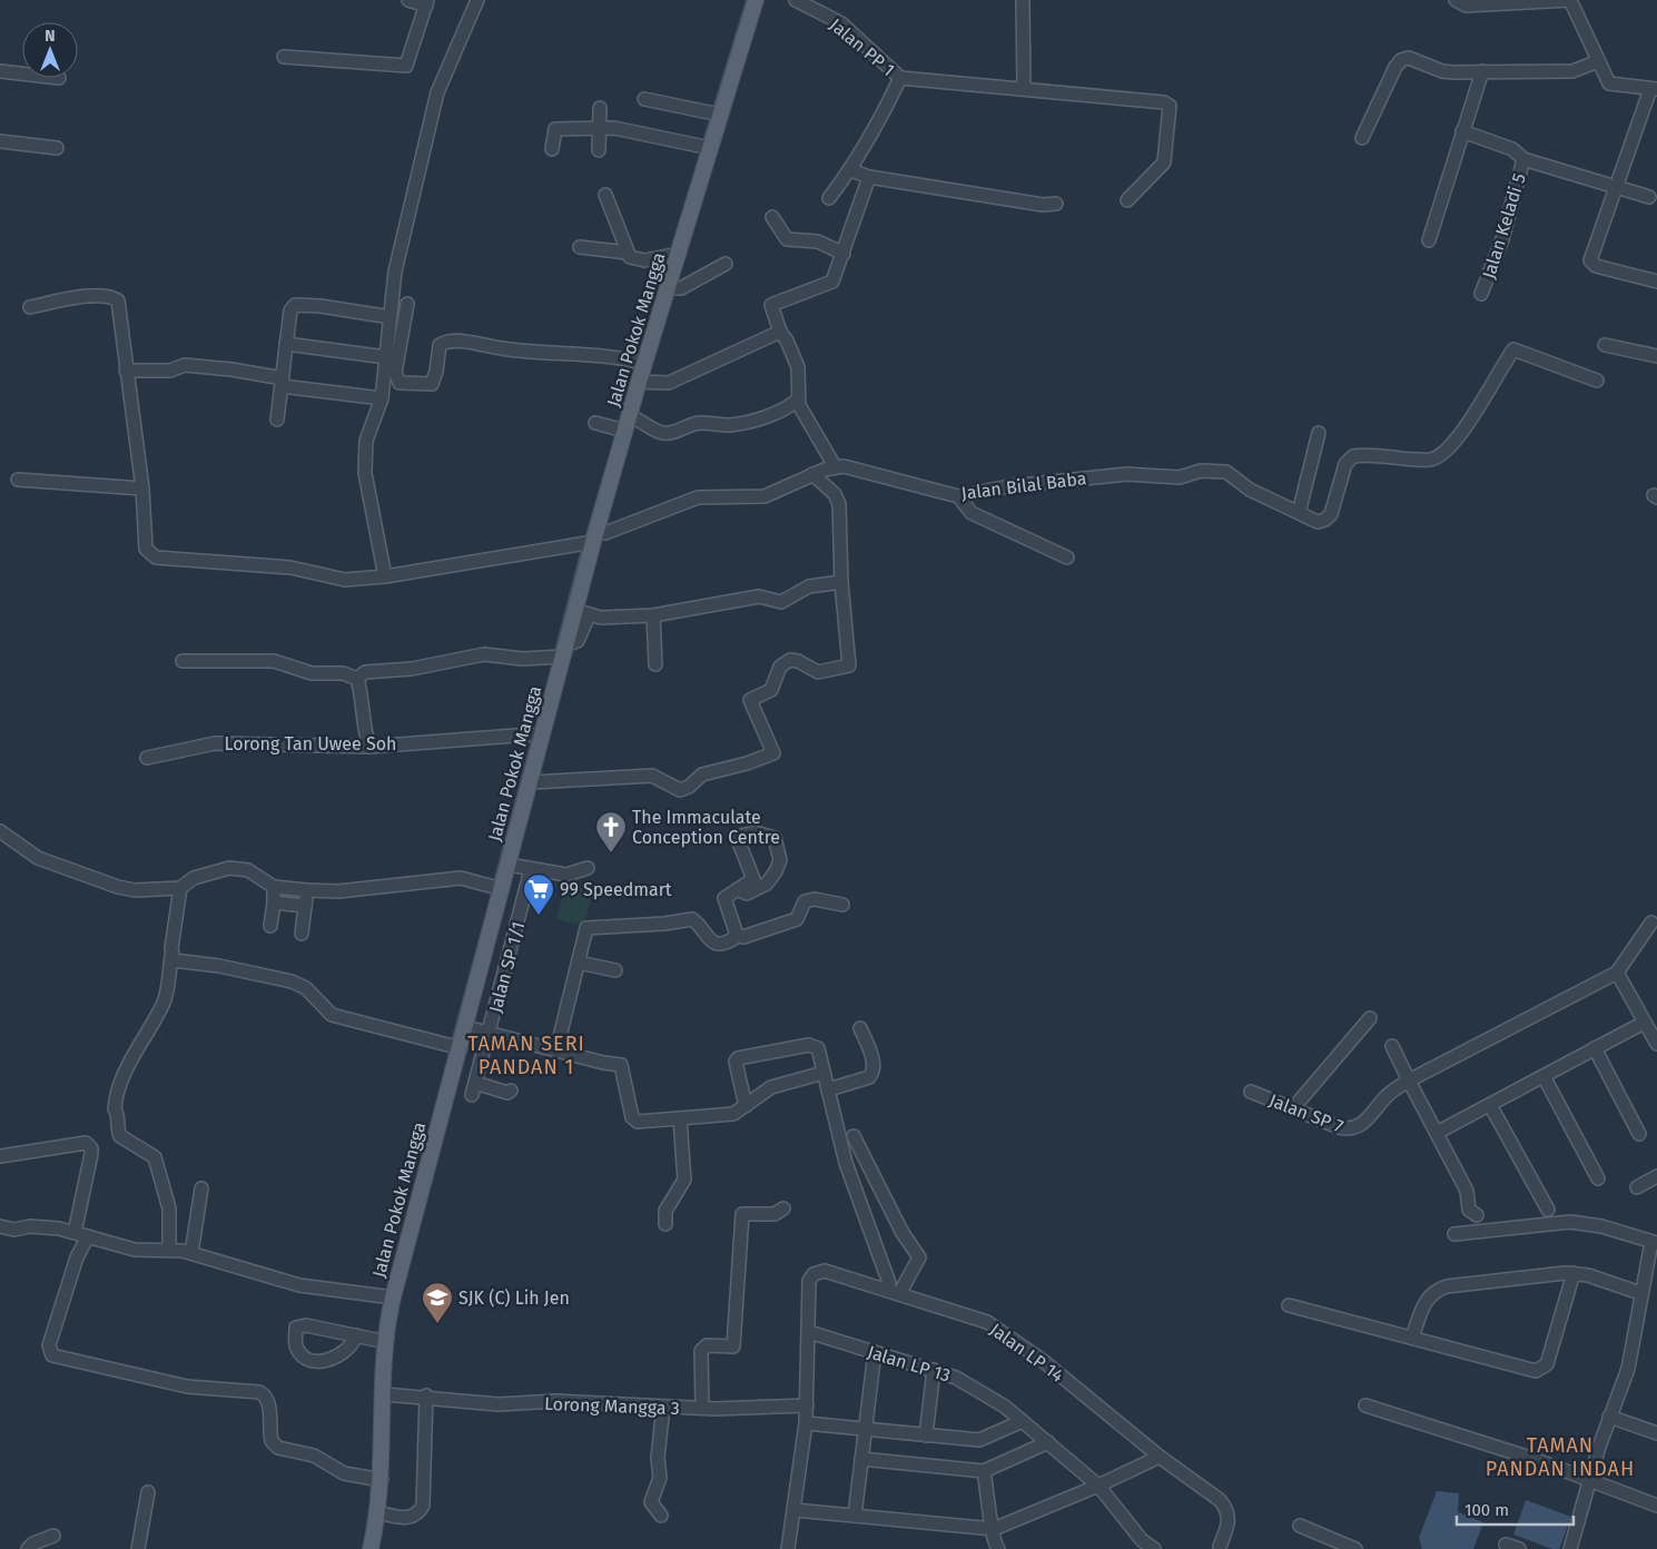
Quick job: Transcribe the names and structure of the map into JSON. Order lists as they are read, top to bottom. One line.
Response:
{"streets":{"main road":["Jalan Pokok Mangga"],"street":["Jalan PP 1","Jalan Keladi 5","Jalan Bilal Baba","Lorong Tan Uwee Soh","Jalan SP 1/1","Jalan SP 7","Jalan LP 14","Jalan LP 13","Lorong Mangga 3"]},"crossings":[["Jalan Pokok Mangga","Jalan Bilal Baba"],["Jalan Pokok Mangga","Lorong Tan Uwee Soh"],["Jalan Pokok Mangga","Lorong Mangga 3"],["Jalan LP 14","Jalan LP 13"]],"districts":["TAMAN SERI PANDAN 1","TAMAN PANDAN INDAH"],"places":{"church":["The Immaculate Conception Centre"],"supermarket":["99 Speedmart"],"school or university":["SJK (C) Lih Jen"]},"scale_bar":"100 m","north":"top"}
